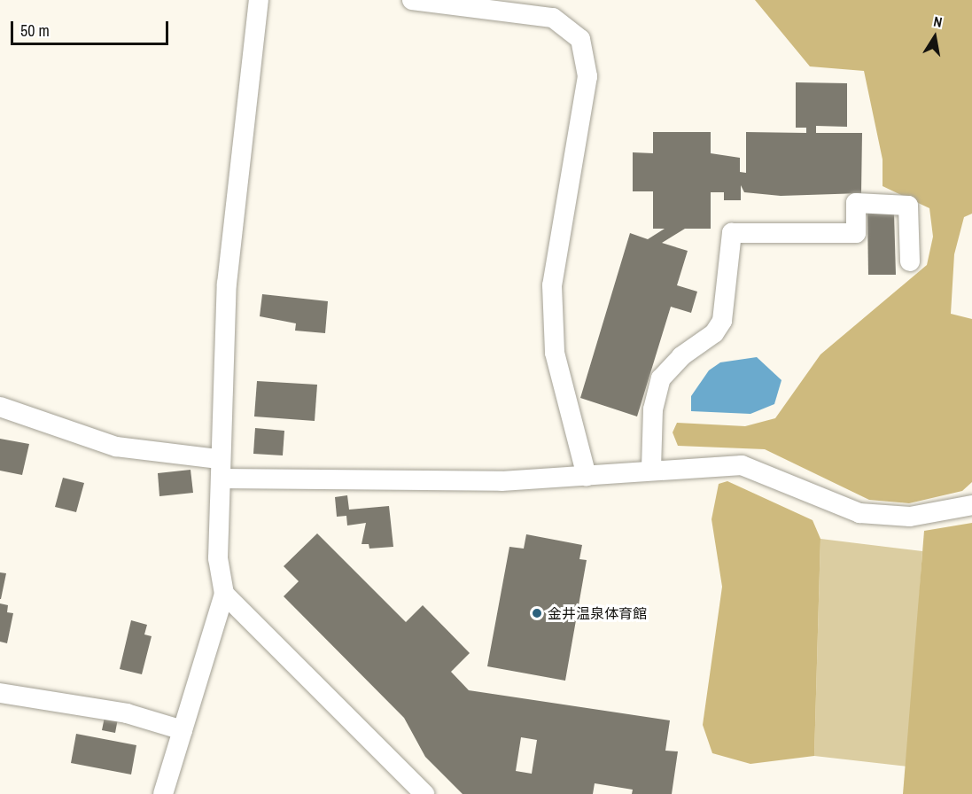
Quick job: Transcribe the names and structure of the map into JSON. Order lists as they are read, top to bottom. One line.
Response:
{"places":["金井温泉体育館"],"scale_bar":"50 m","north":"top"}
